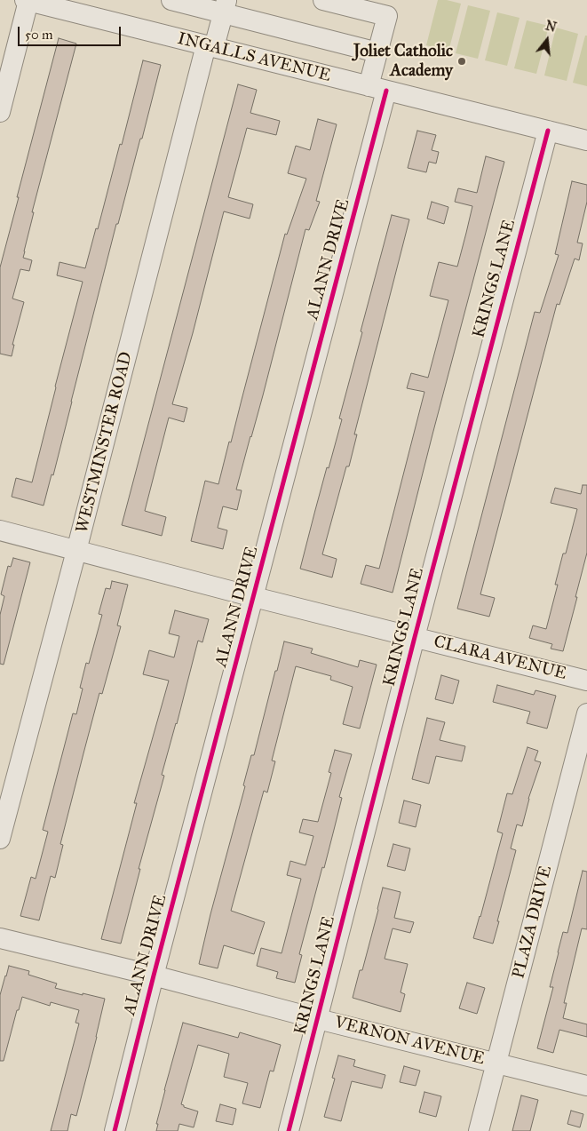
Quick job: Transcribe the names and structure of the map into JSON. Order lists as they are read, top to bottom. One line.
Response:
{"streets":{"street":["INGALLS AVENUE","ALANN DRIVE","KRINGS LANE","WESTMINSTER ROAD","CLARA AVENUE","PLAZA DRIVE","VERNON AVENUE"]},"crossings":[["INGALLS AVENUE","ALANN DRIVE"],["INGALLS AVENUE","KRINGS LANE"],["INGALLS AVENUE","WESTMINSTER ROAD"],["ALANN DRIVE","CLARA AVENUE"],["ALANN DRIVE","VERNON AVENUE"],["KRINGS LANE","CLARA AVENUE"],["KRINGS LANE","VERNON AVENUE"],["WESTMINSTER ROAD","CLARA AVENUE"],["PLAZA DRIVE","VERNON AVENUE"]],"places":["Joliet Catholic Academy"],"scale_bar":"50 m","north":"top"}
